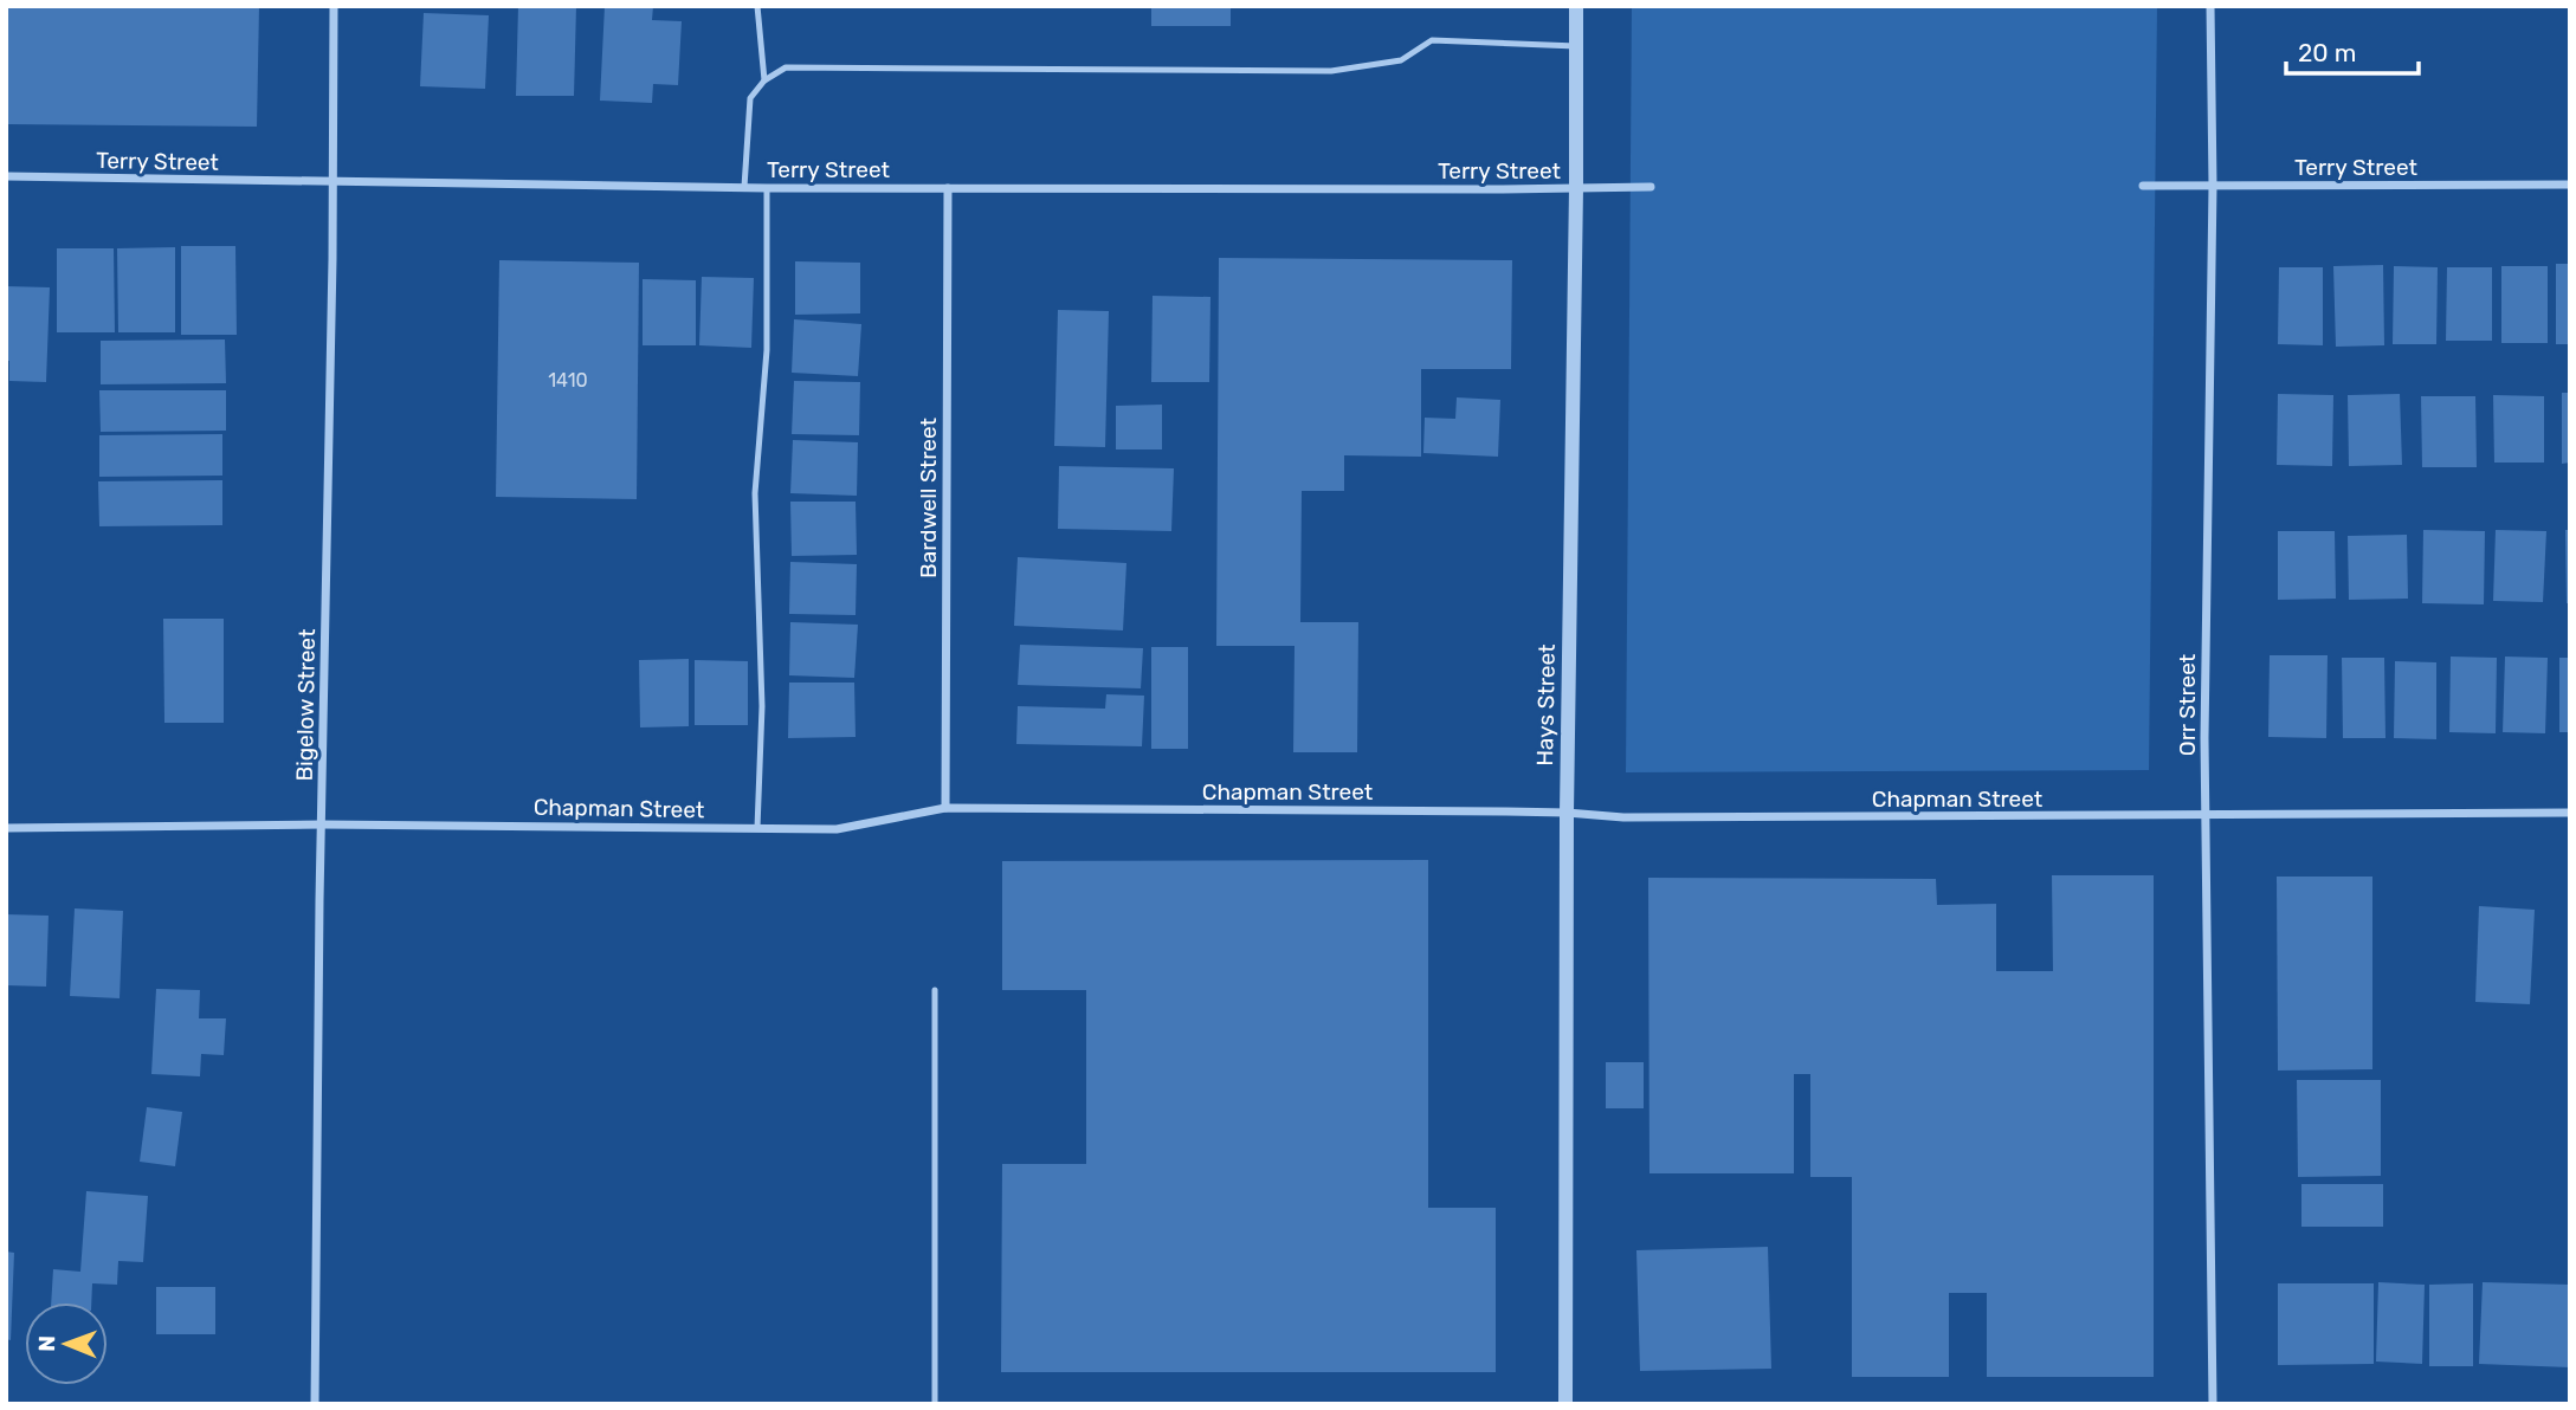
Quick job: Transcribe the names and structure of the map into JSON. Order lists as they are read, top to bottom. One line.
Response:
{"streets":{"street":["Terry Street","Bardwell Street","Bigelow Street","Hays Street","Orr Street","Chapman Street"]},"crossings":[["Terry Street","Bardwell Street"],["Terry Street","Bigelow Street"],["Terry Street","Hays Street"],["Terry Street","Orr Street"],["Bardwell Street","Chapman Street"],["Bigelow Street","Chapman Street"],["Hays Street","Chapman Street"],["Orr Street","Chapman Street"]],"house_numbers":["1410"],"scale_bar":"20 m","north":"left"}
